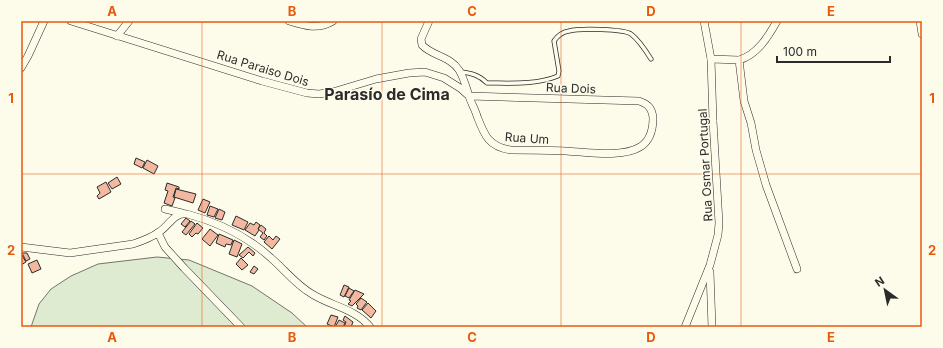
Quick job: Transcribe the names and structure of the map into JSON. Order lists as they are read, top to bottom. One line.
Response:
{"streets":{"street":["Rua Paraiso Dois","Rua Dois","Rua Um","Rua Osmar Portugal"]},"crossings":[["Rua Paraiso Dois","Rua Dois"],["Rua Paraiso Dois","Rua Um"],["Rua Dois","Rua Um"]],"districts":["Parasío de Cima"],"scale_bar":"100 m","north":"top left","grid":{"columns":["A","B","C","D","E"],"rows":["1","2"]}}
